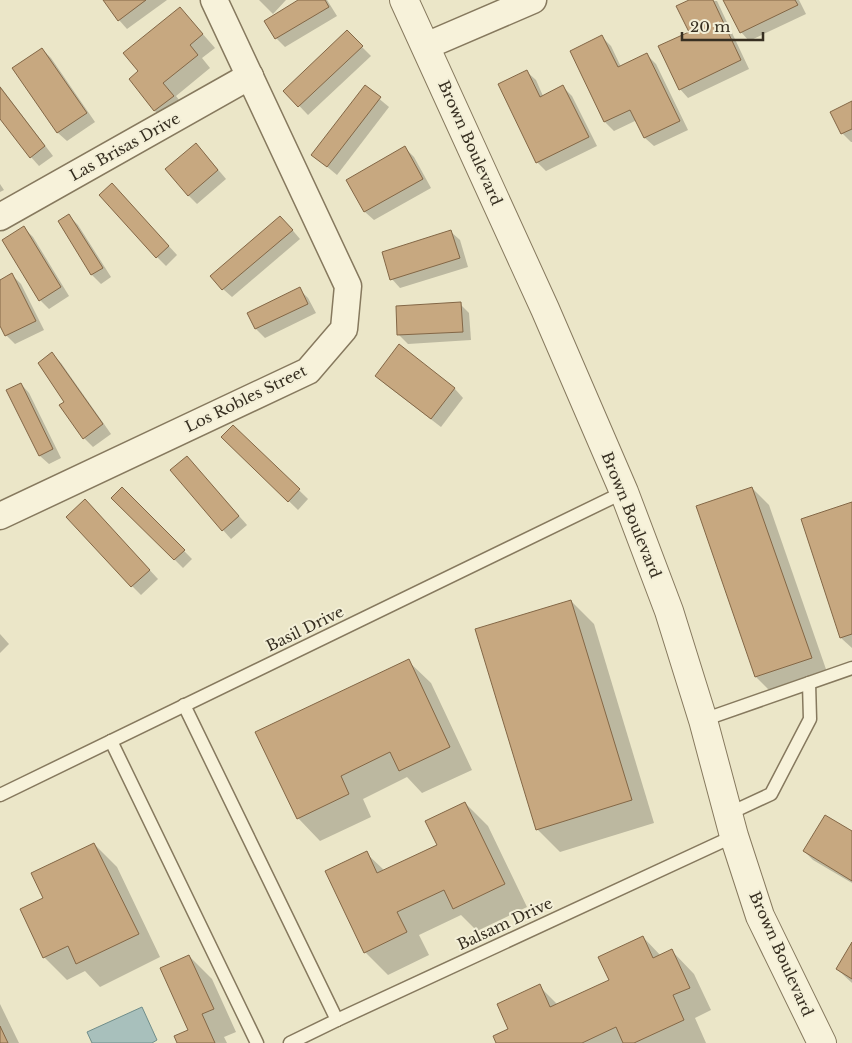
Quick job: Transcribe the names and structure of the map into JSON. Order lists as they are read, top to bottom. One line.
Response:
{"streets":{"street":["Brown Boulevard","Las Brisas Drive","Los Robles Street"],"lane":["Basil Drive","Balsam Drive"]},"crossings":[["Brown Boulevard","Basil Drive"],["Brown Boulevard","Balsam Drive"],["Las Brisas Drive","Los Robles Street"]],"scale_bar":"20 m"}
